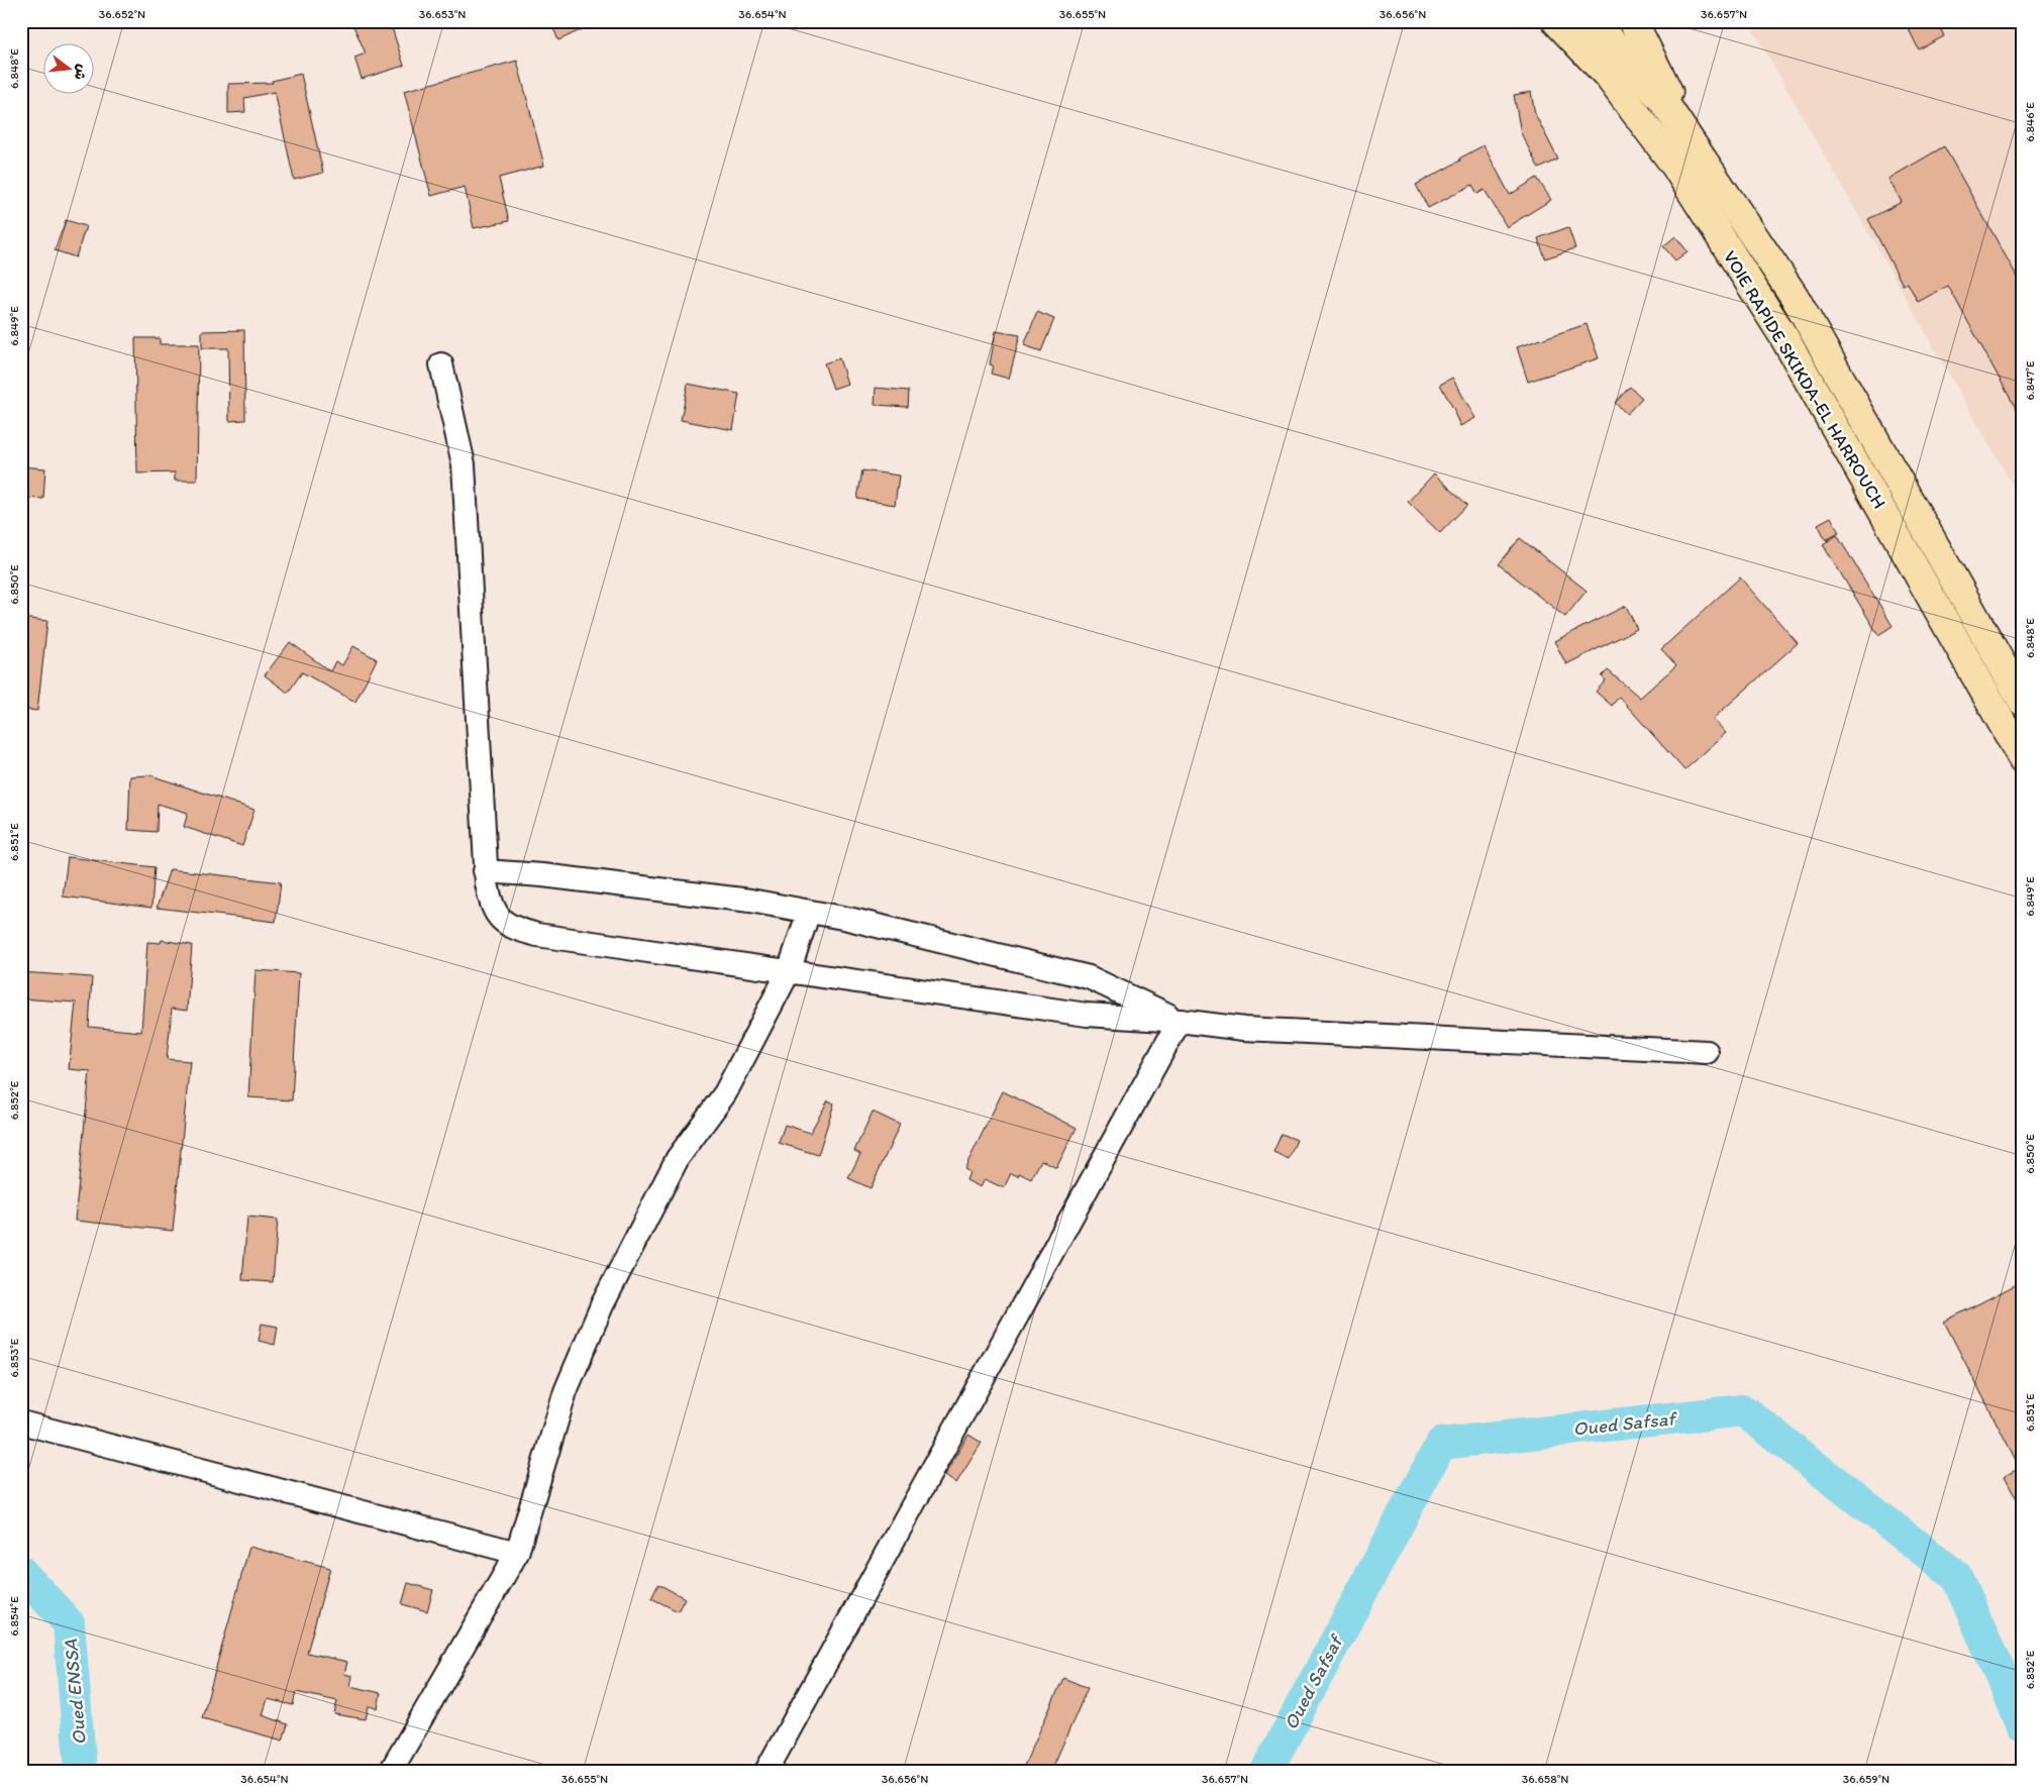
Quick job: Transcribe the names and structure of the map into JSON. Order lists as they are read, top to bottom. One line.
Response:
{"streets":{"highway":["VOIE RAPIDE SKIKDA-EL HARROUCH"]},"water":["Oued Safsaf","Oued ENSSA"],"north":"right","coordinates":["36.652°N","36.653°N","36.654°N","36.655°N","36.656°N","36.657°N","6.848°E","6.846°E","6.849°E","6.847°E","6.850°E","6.851°E","6.852°E","6.853°E","6.854°E","36.658°N","36.659°N"]}
